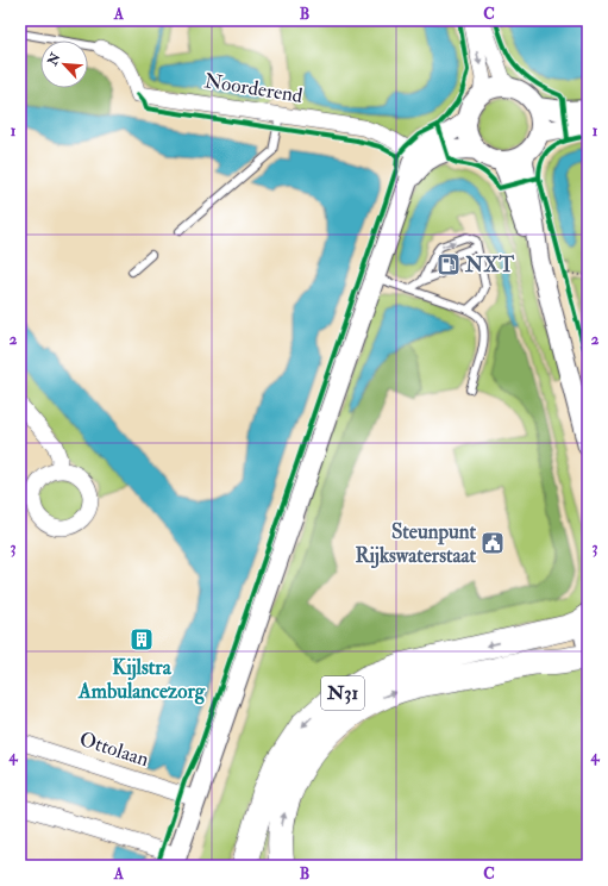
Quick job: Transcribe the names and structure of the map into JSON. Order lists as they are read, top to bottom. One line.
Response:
{"streets":{"highway":["N31"],"street":["Noorderend","Ottolaan"]},"places":{"fuel station":["NXT"],"public building":["Steunpunt Rijkswaterstaat"],"building":["Kijlstra Ambulancezorg"]},"north":"top left","grid":{"columns":["A","B","C"],"rows":["1","2","3","4"]}}
